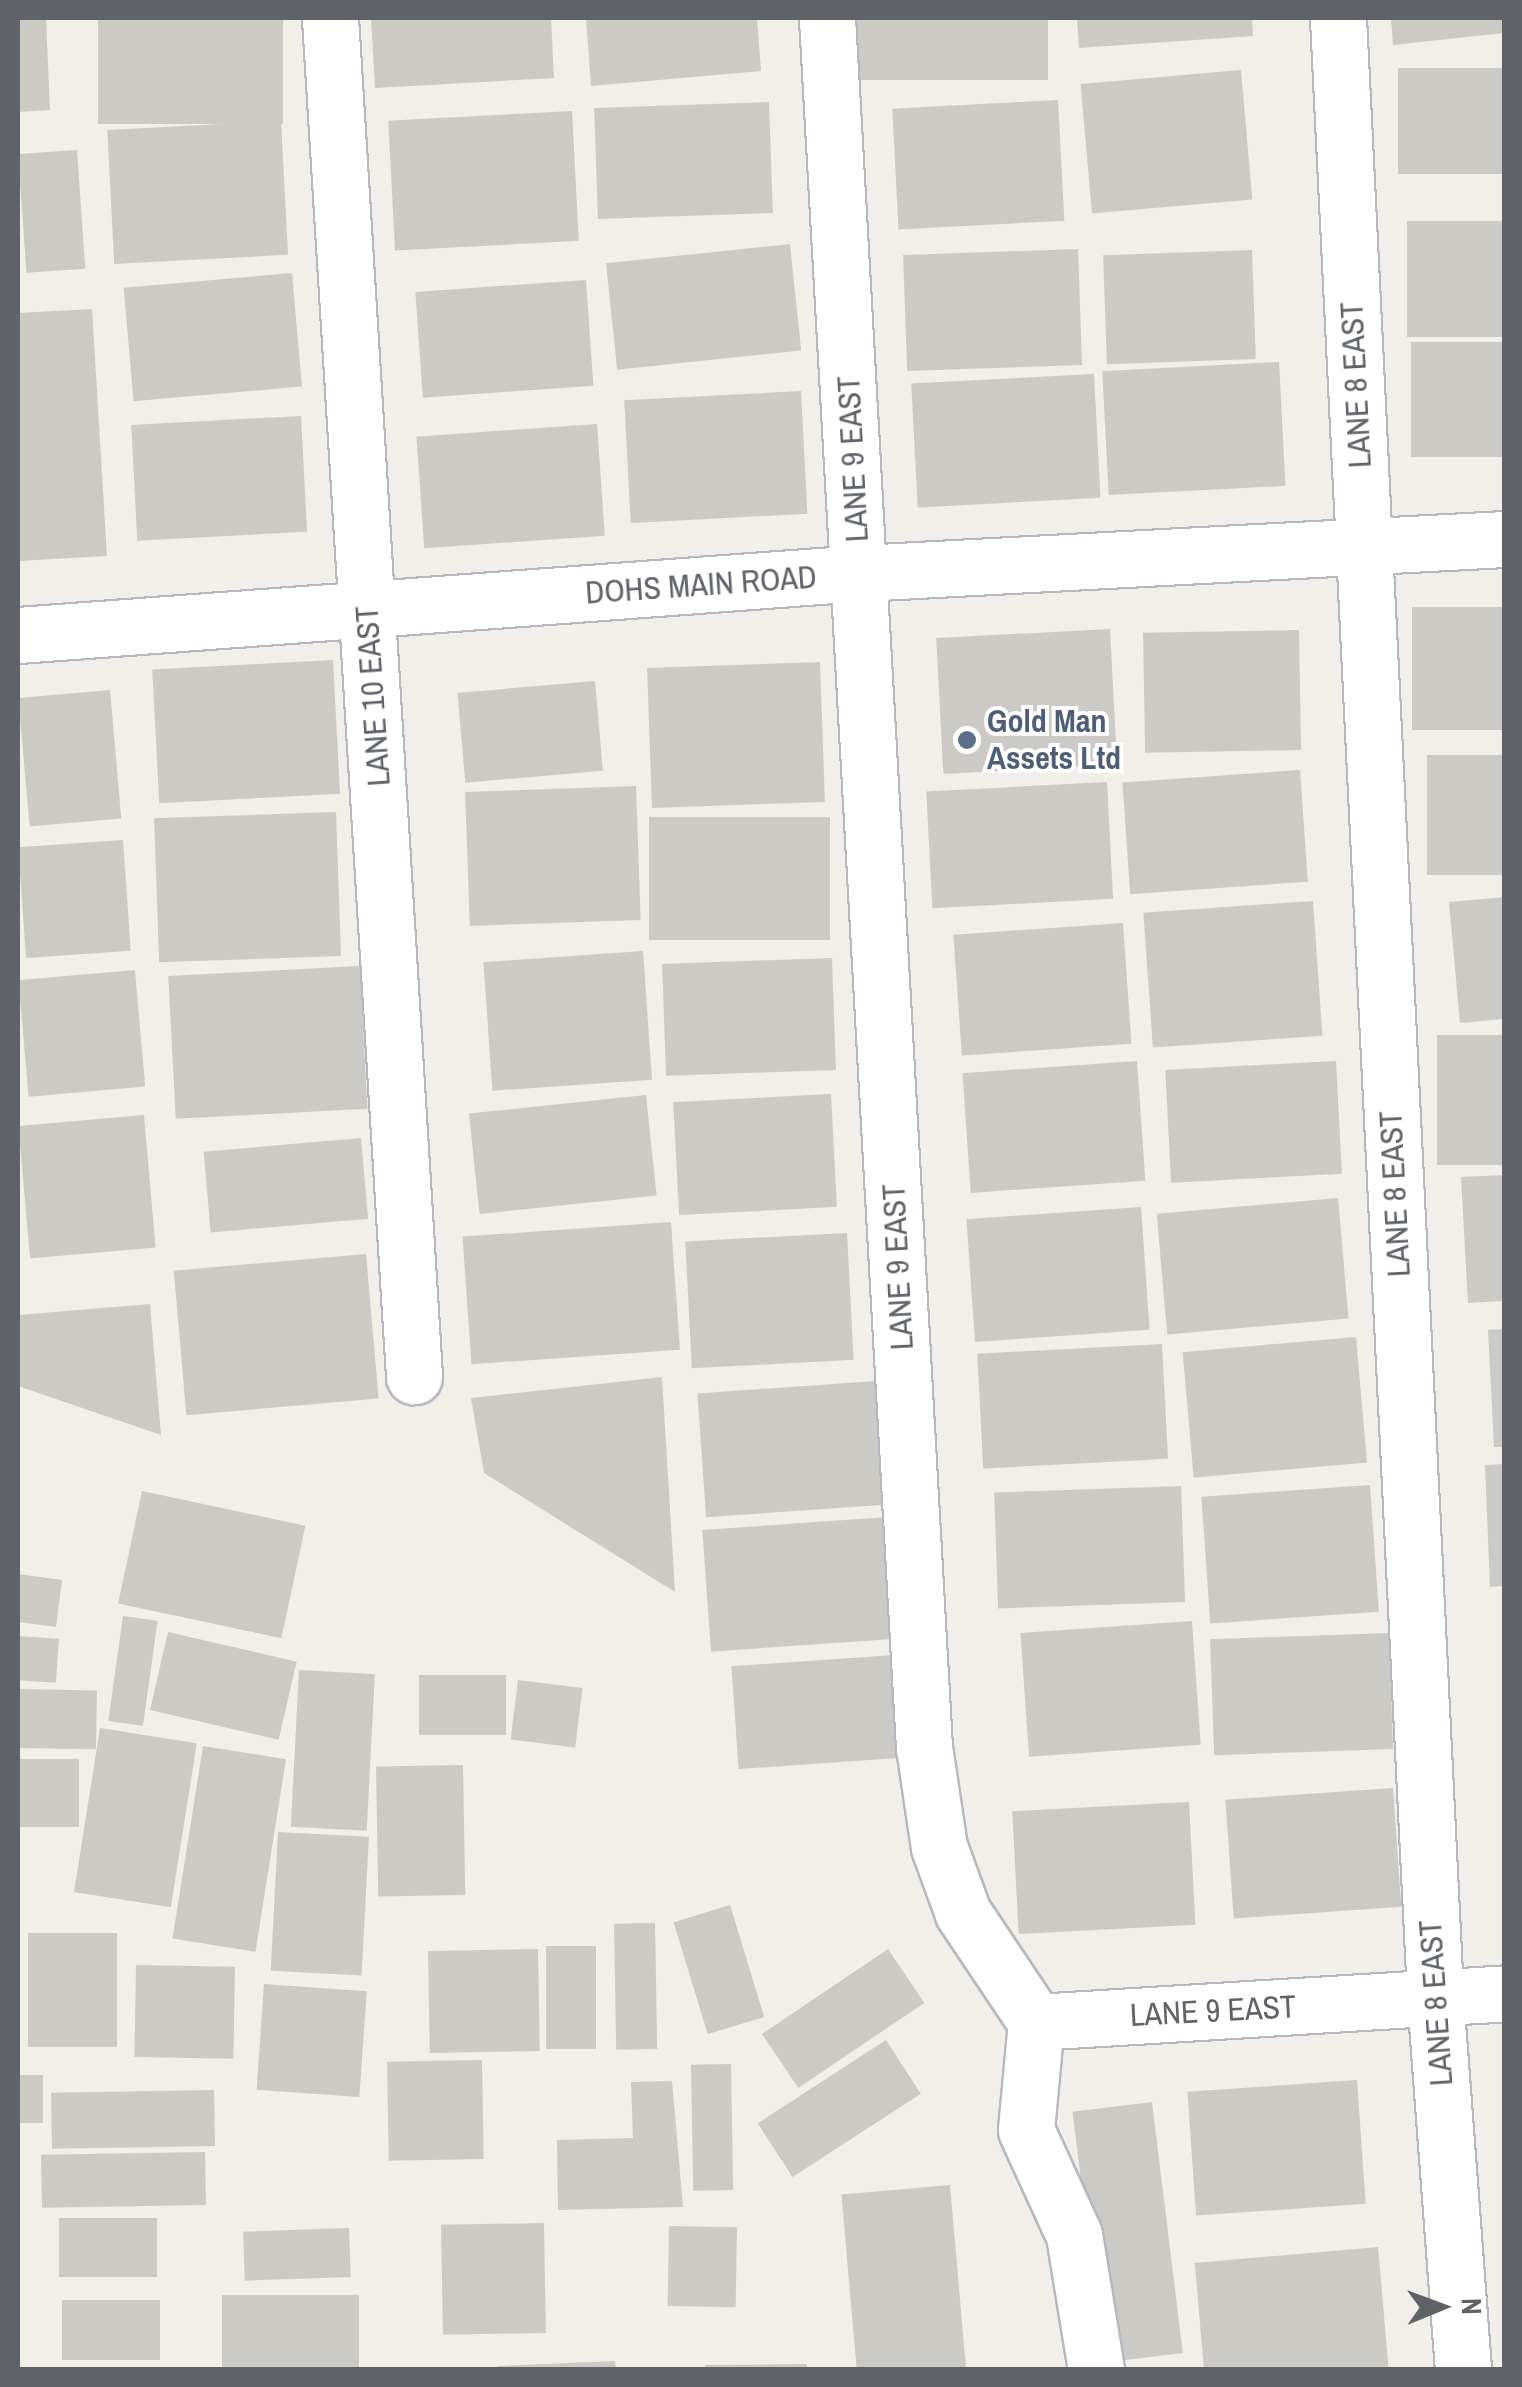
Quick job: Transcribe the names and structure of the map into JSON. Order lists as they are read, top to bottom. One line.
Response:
{"streets":{"street":["LANE 8 EAST","LANE 9 EAST","DOHS MAIN ROAD","LANE 10 EAST"]},"crossings":[["LANE 8 EAST","LANE 9 EAST"],["LANE 8 EAST","DOHS MAIN ROAD"],["LANE 9 EAST","DOHS MAIN ROAD"],["DOHS MAIN ROAD","LANE 10 EAST"]],"places":["Gold Man Assets Ltd"],"north":"right"}
